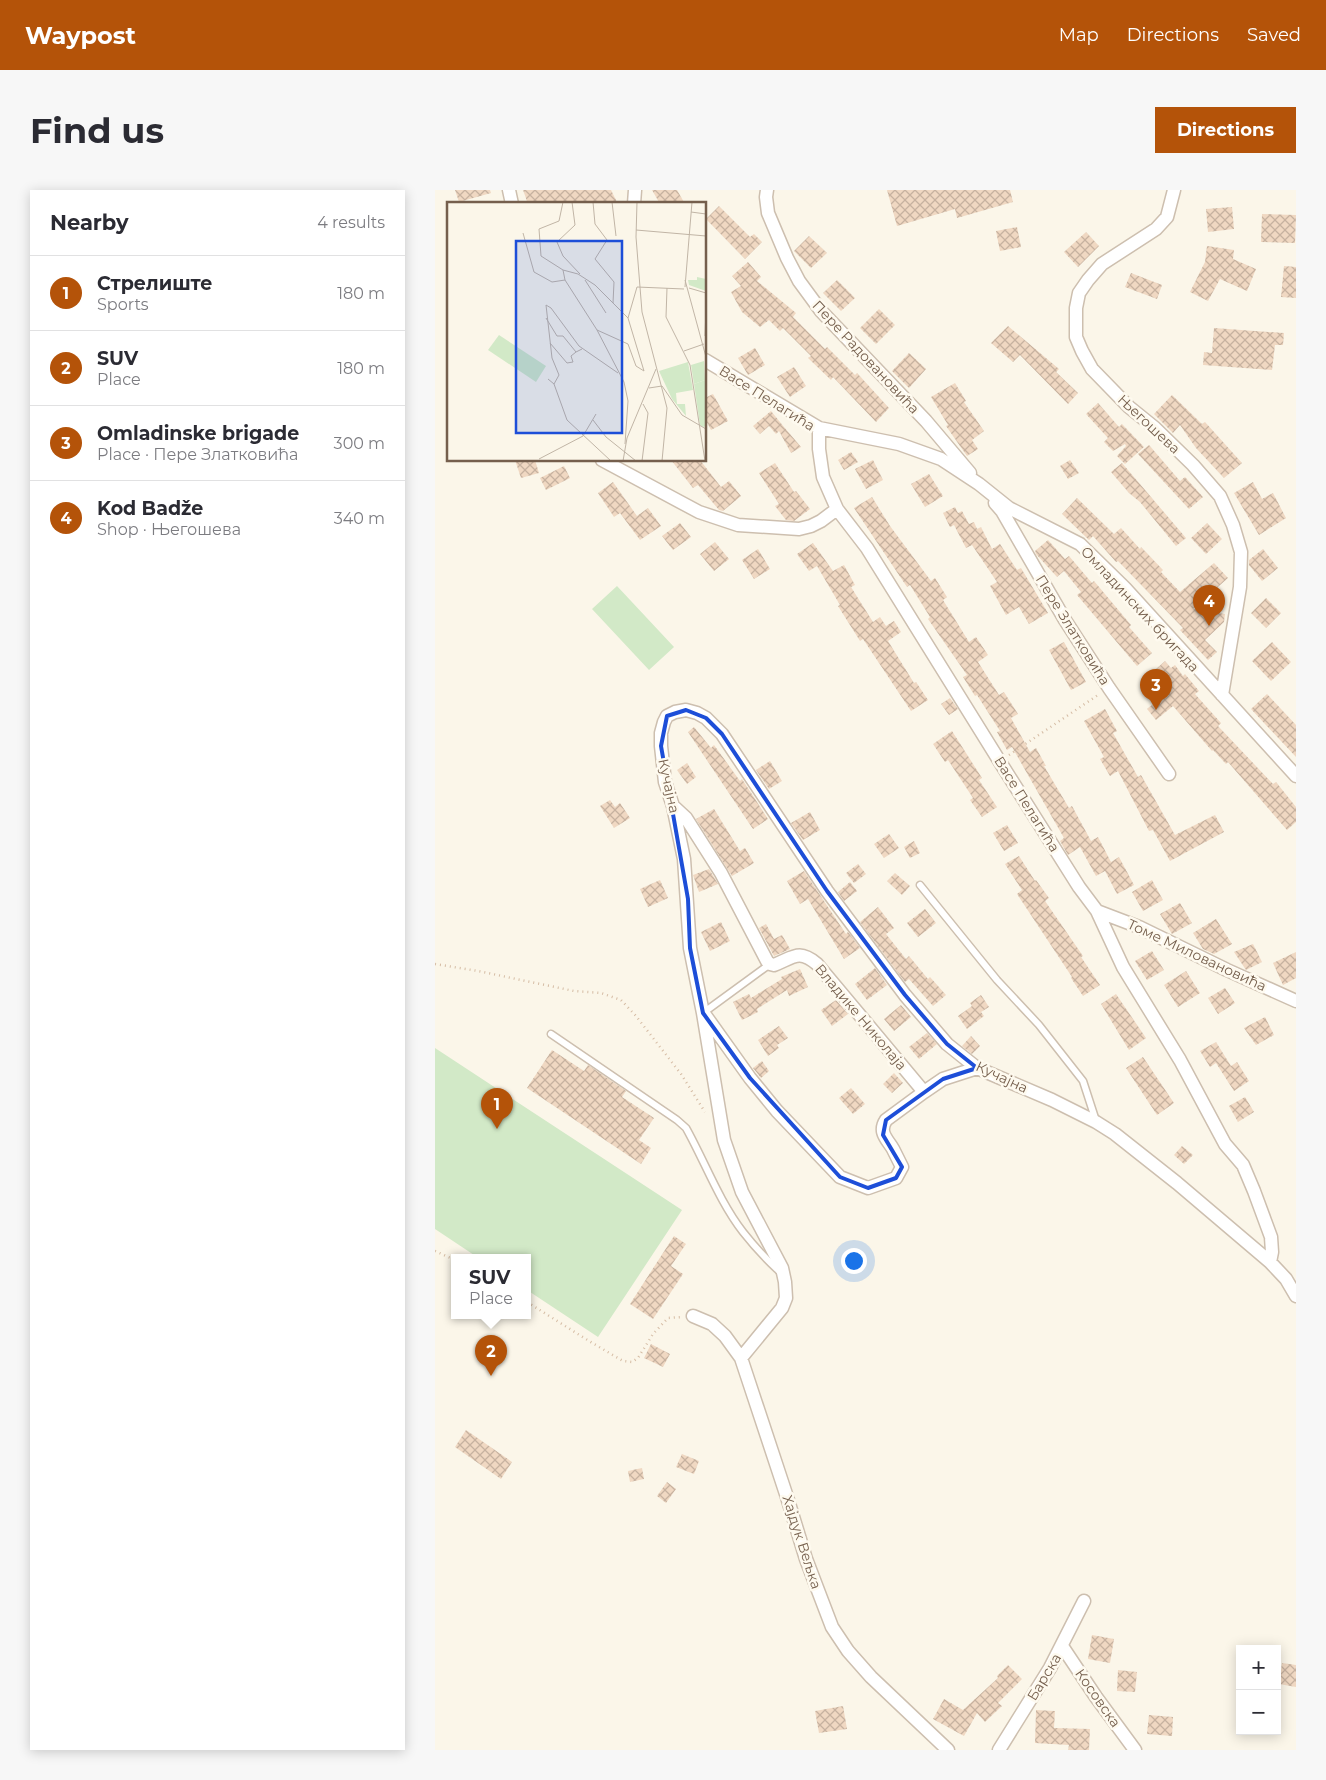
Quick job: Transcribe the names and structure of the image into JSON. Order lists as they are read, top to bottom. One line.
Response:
{"streets":{"street":["Пере Радовановића","Васе Пелагића","Његошева","Омладинских бригада","Пере Златковића","Кучајна","Томе Миловановића","Владике Николаја","Хајдук Вељка","Барска","Косовска"]},"crossings":[["Пере Радовановића","Омладинских бригада"],["Пере Радовановића","Пере Златковића"],["Васе Пелагића","Омладинских бригада"],["Васе Пелагића","Кучајна"],["Васе Пелагића","Томе Миловановића"],["Његошева","Омладинских бригада"],["Омладинских бригада","Пере Златковића"],["Кучајна","Владике Николаја"],["Барска","Косовска"]],"page":{"header":"Waypost","nav":["Map","Directions","Saved"],"buttons":"Directions","title":"Find us","heading":["Nearby","4 results"],"list":[{"mark":"1","name":"Стрелиште","note":"Sports","value":"180 m"},{"mark":"2","name":"SUV","note":"Place","value":"180 m"},{"mark":"3","name":"Omladinske brigade","note":"Place · Пере Златковића","value":"300 m"},{"mark":"4","name":"Kod Badže","note":"Shop · Његошева","value":"340 m"}],"pins":["4","3","1","2"],"popup":["SUV","Place"],"map_buttons":["+","−"]}}
